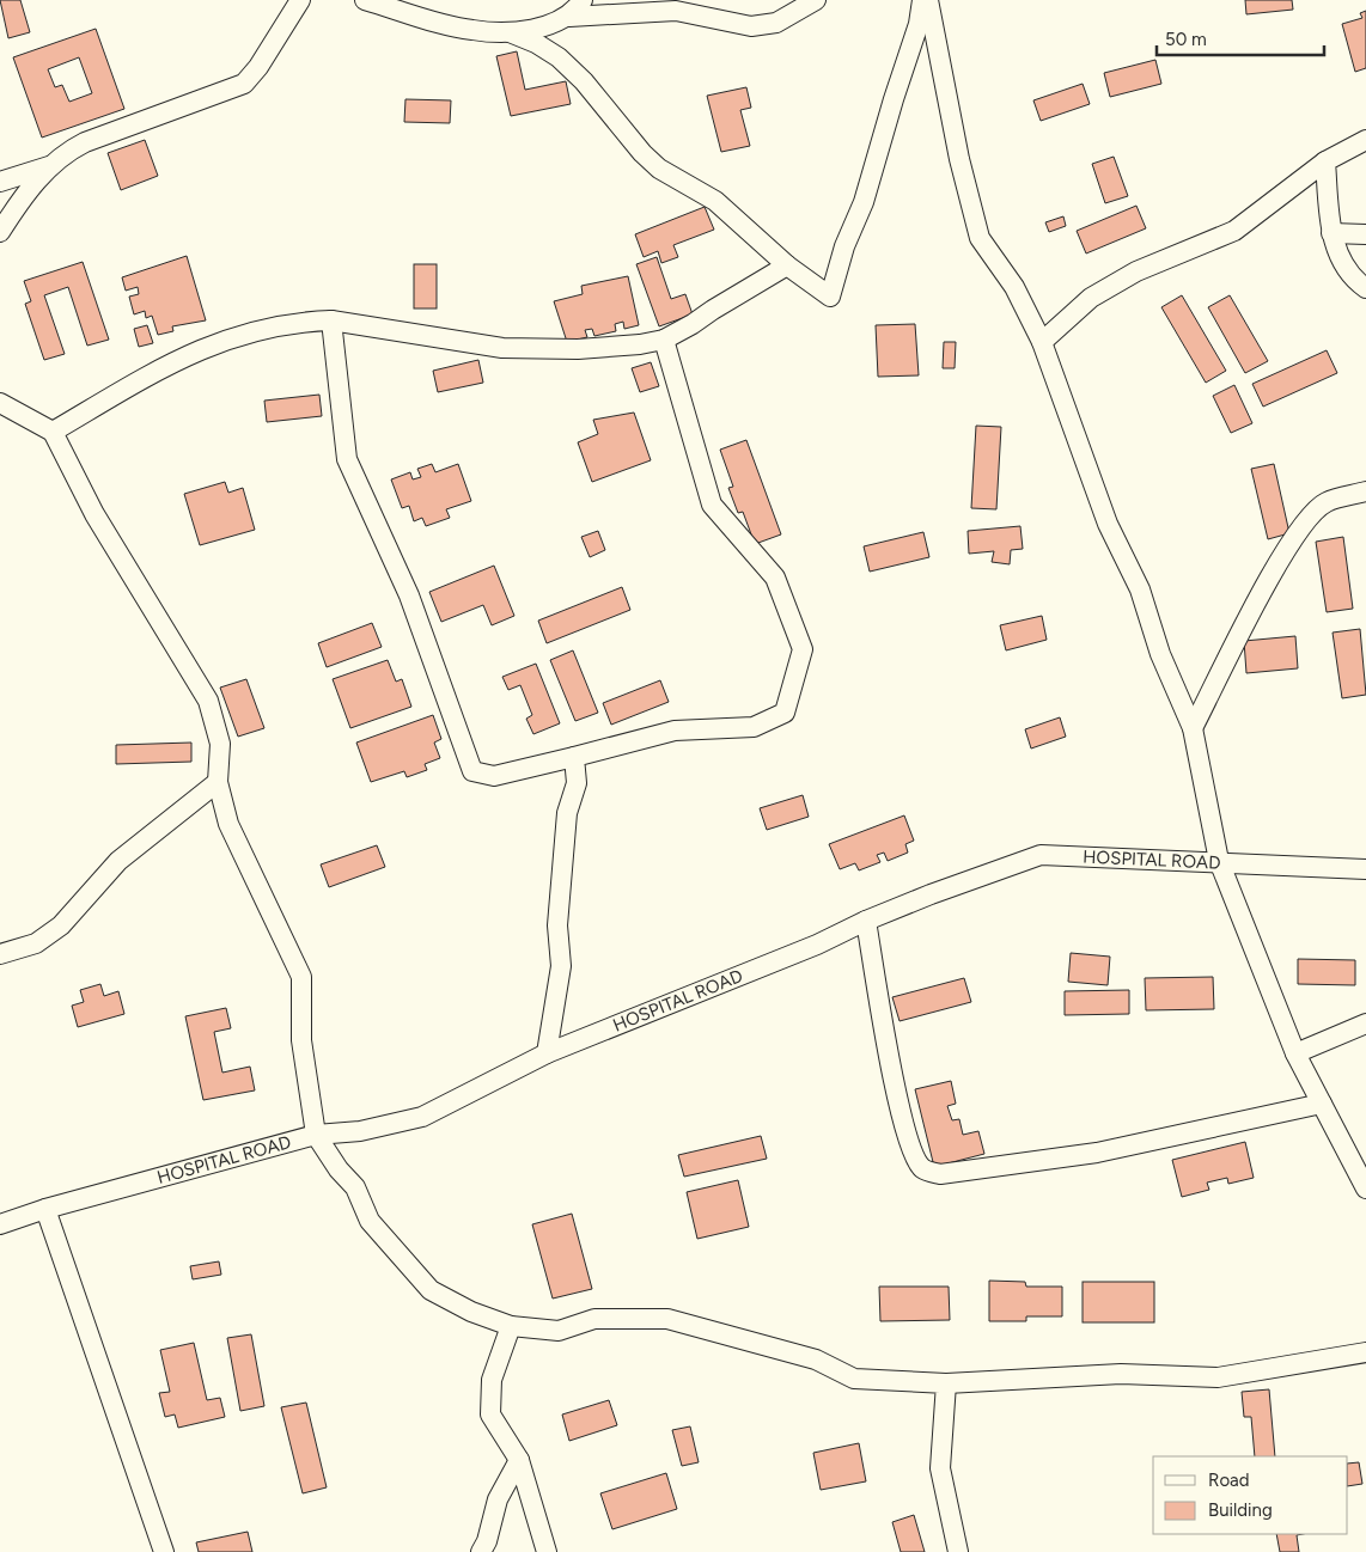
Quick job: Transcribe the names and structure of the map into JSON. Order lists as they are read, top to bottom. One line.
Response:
{"streets":{"street":["HOSPITAL ROAD"]},"legend":["Road","Building"],"scale_bar":"50 m"}
